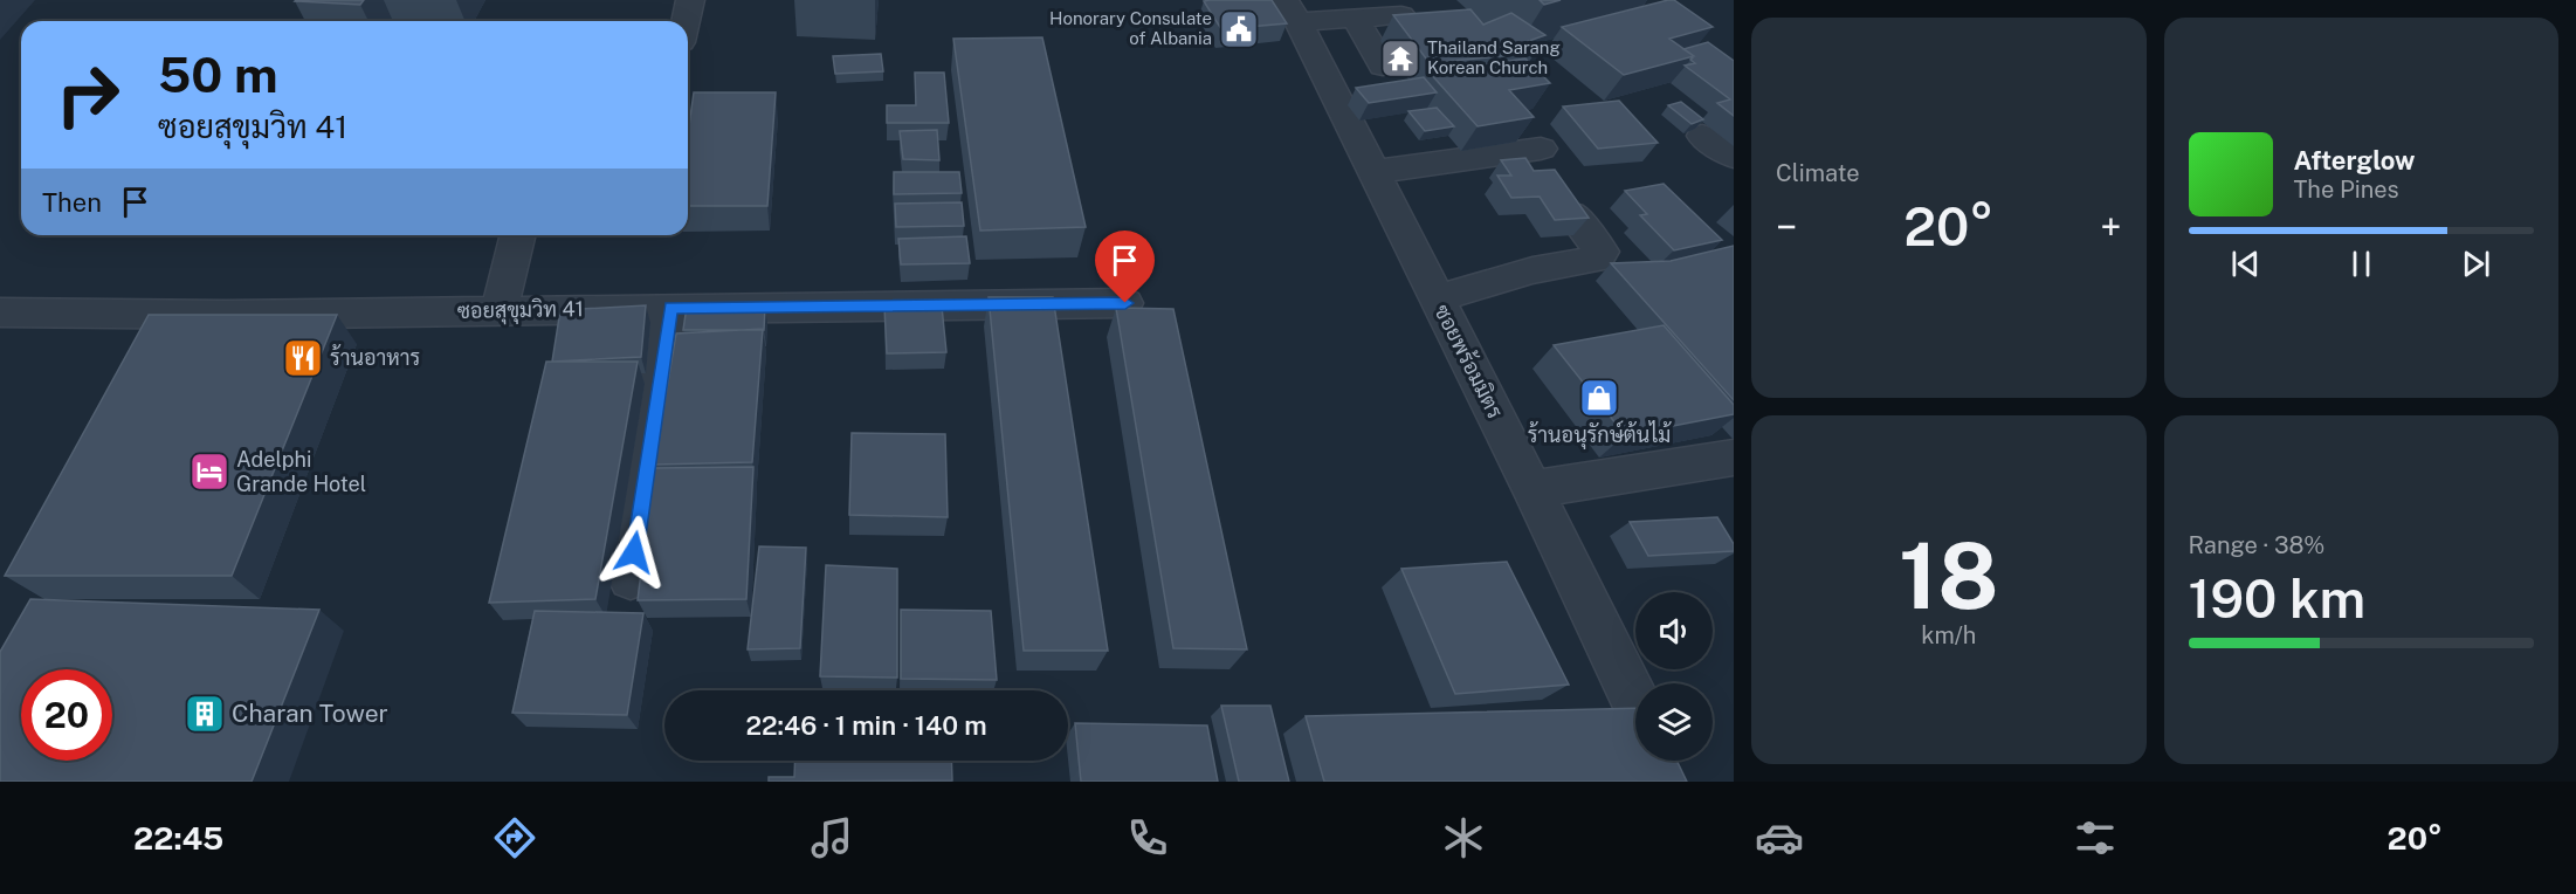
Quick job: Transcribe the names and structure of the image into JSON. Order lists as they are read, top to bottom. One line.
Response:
{"streets":{"street":["ซอยสุขุมวิท 41","ซอยพร้อมมิตร"]},"places":{"public building":["Honorary Consulate of Albania"],"temple":["Thailand Sarang Korean Church"],"restaurant":["ร้านอาหาร"],"shop":["ร้านอนุรักษ์ต้นไม้"],"hotel":["Adelphi Grande Hotel"],"building":["Charan Tower"]},"page":{"tile":["Climate",["18","km/h"],["Range · 38%","190 km"]],"turn":["50 m","ซอยสุขุมวิท 41"],"song":["Afterglow","The Pines"],"then":"Then","heat":["−","20°","+"],"limit":"20","trip":"22:46 · 1 min · 140 m","tabs":["22:45","20°"]}}
